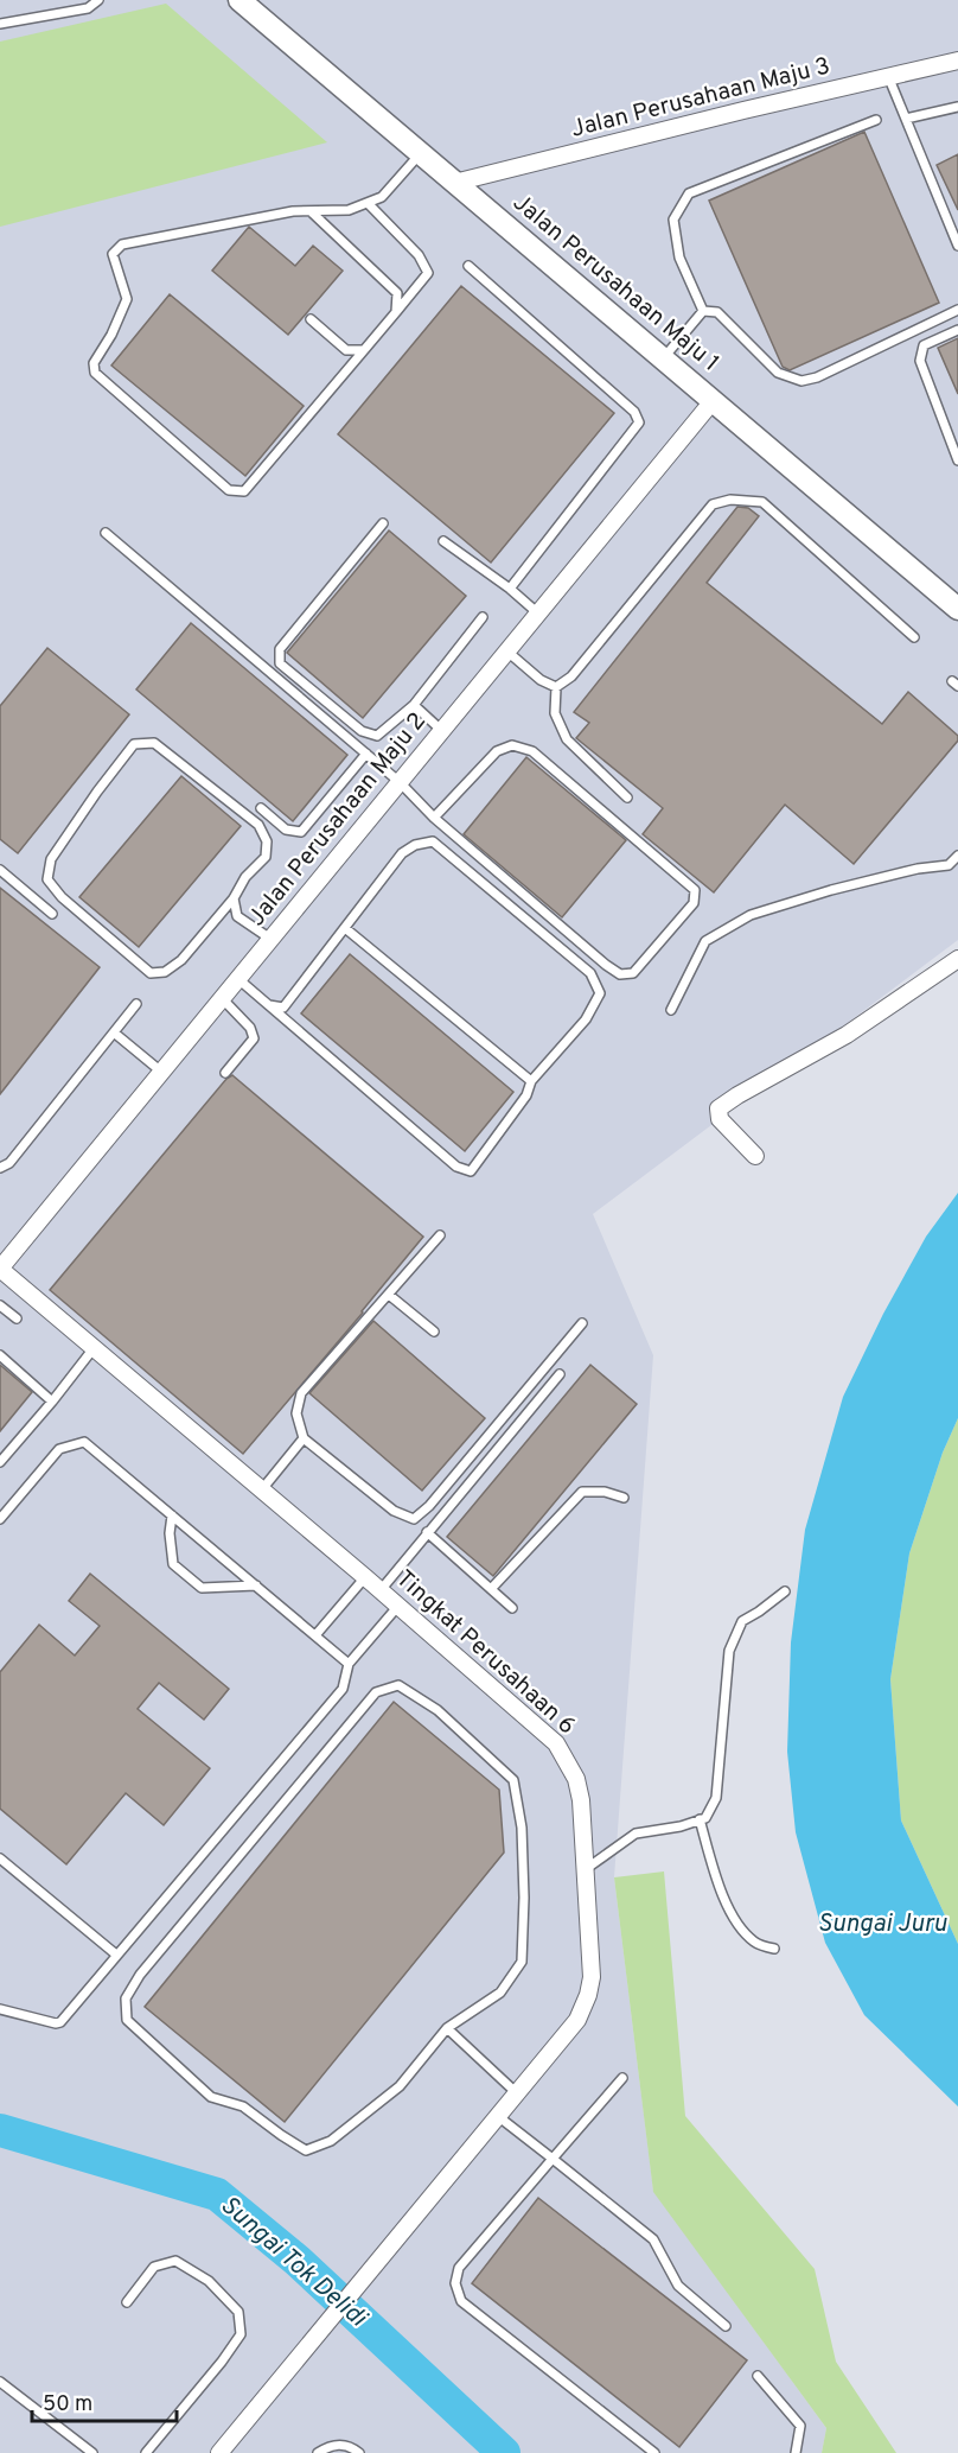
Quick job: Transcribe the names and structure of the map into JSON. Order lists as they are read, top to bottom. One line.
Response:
{"streets":{"street":["Jalan Perusahaan Maju 3","Jalan Perusahaan Maju 1","Jalan Perusahaan Maju 2","Tingkat Perusahaan 6"]},"crossings":[["Jalan Perusahaan Maju 3","Jalan Perusahaan Maju 1"],["Jalan Perusahaan Maju 1","Jalan Perusahaan Maju 2"],["Jalan Perusahaan Maju 2","Tingkat Perusahaan 6"]],"water":["Sungai Juru","Sungai Tok Delidi"],"scale_bar":"50 m"}
